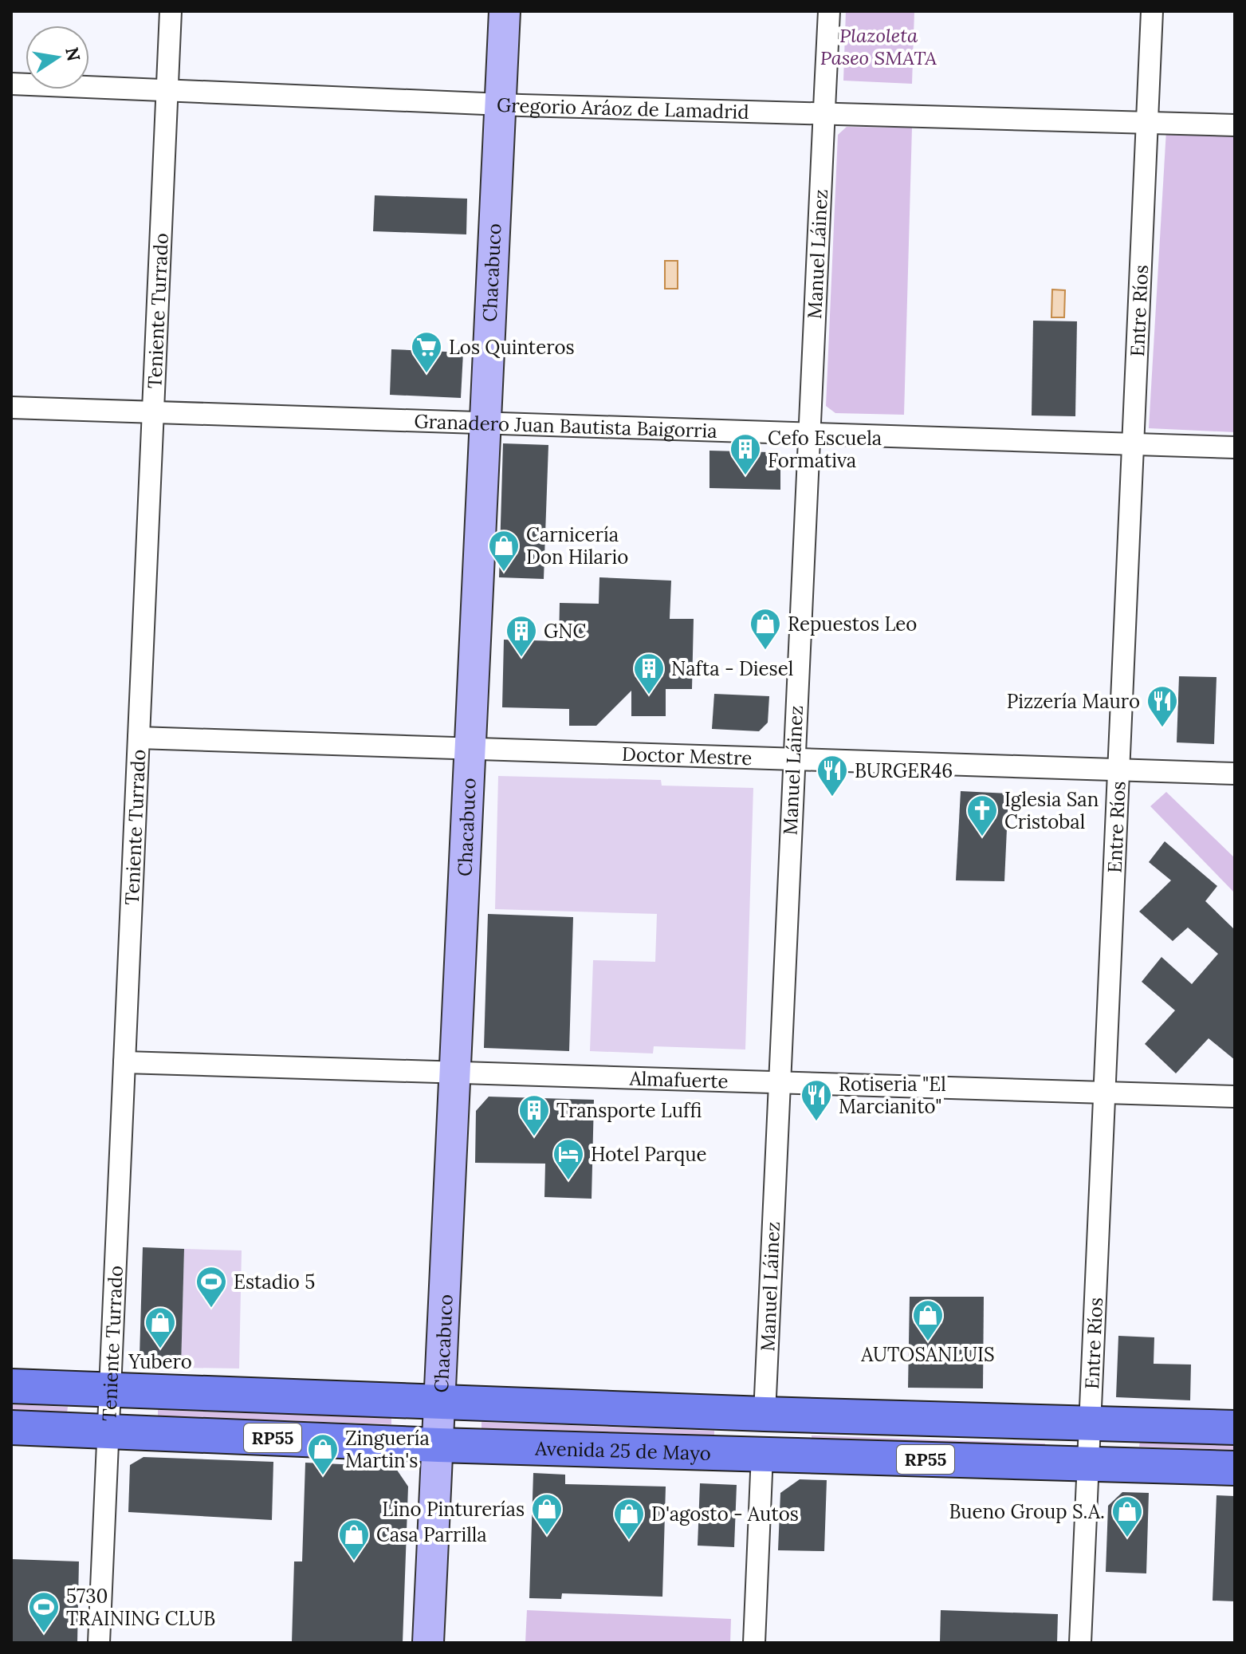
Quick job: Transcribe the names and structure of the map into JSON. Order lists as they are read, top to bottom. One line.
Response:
{"streets":{"main road":["Chacabuco","RP55","Avenida 25 de Mayo"],"street":["Gregorio Aráoz de Lamadrid","Manuel Láinez","Teniente Turrado","Entre Ríos","Granadero Juan Bautista Baigorria","Doctor Mestre","Almafuerte"]},"crossings":[["Gregorio Aráoz de Lamadrid","Manuel Láinez"],["Gregorio Aráoz de Lamadrid","Chacabuco"],["Gregorio Aráoz de Lamadrid","Teniente Turrado"],["Gregorio Aráoz de Lamadrid","Entre Ríos"],["Manuel Láinez","Granadero Juan Bautista Baigorria"],["Manuel Láinez","Doctor Mestre"],["Manuel Láinez","Almafuerte"],["Manuel Láinez","RP55"],["Chacabuco","Granadero Juan Bautista Baigorria"],["Chacabuco","Doctor Mestre"],["Chacabuco","Almafuerte"],["Chacabuco","RP55"],["Chacabuco","Avenida 25 de Mayo"],["Teniente Turrado","Granadero Juan Bautista Baigorria"],["Teniente Turrado","Doctor Mestre"],["Teniente Turrado","Almafuerte"],["Teniente Turrado","RP55"],["Teniente Turrado","Avenida 25 de Mayo"],["Entre Ríos","Granadero Juan Bautista Baigorria"],["Entre Ríos","Doctor Mestre"],["Entre Ríos","Almafuerte"],["Entre Ríos","RP55"],["Entre Ríos","Avenida 25 de Mayo"]],"parks":["Plazoleta Paseo SMATA"],"places":{"supermarket":["Los Quinteros"],"building":["Cefo Escuela Formativa","GNC","Nafta - Diesel","Transporte Luffi"],"shop":["Carnicería Don Hilario","Repuestos Leo","AUTOSANLUIS","Yubero","Zinguería Martin's","Lino Pinturerías","Bueno Group S.A.","D'agosto - Autos","Casa Parrilla"],"restaurant":["Pizzería Mauro","BURGER46","Rotiseria \"El Marcianito\""],"church":["Iglesia San Cristobal"],"hotel":["Hotel Parque"],"sports":["Estadio 5","5730 TRAINING CLUB"]},"north":"right"}
